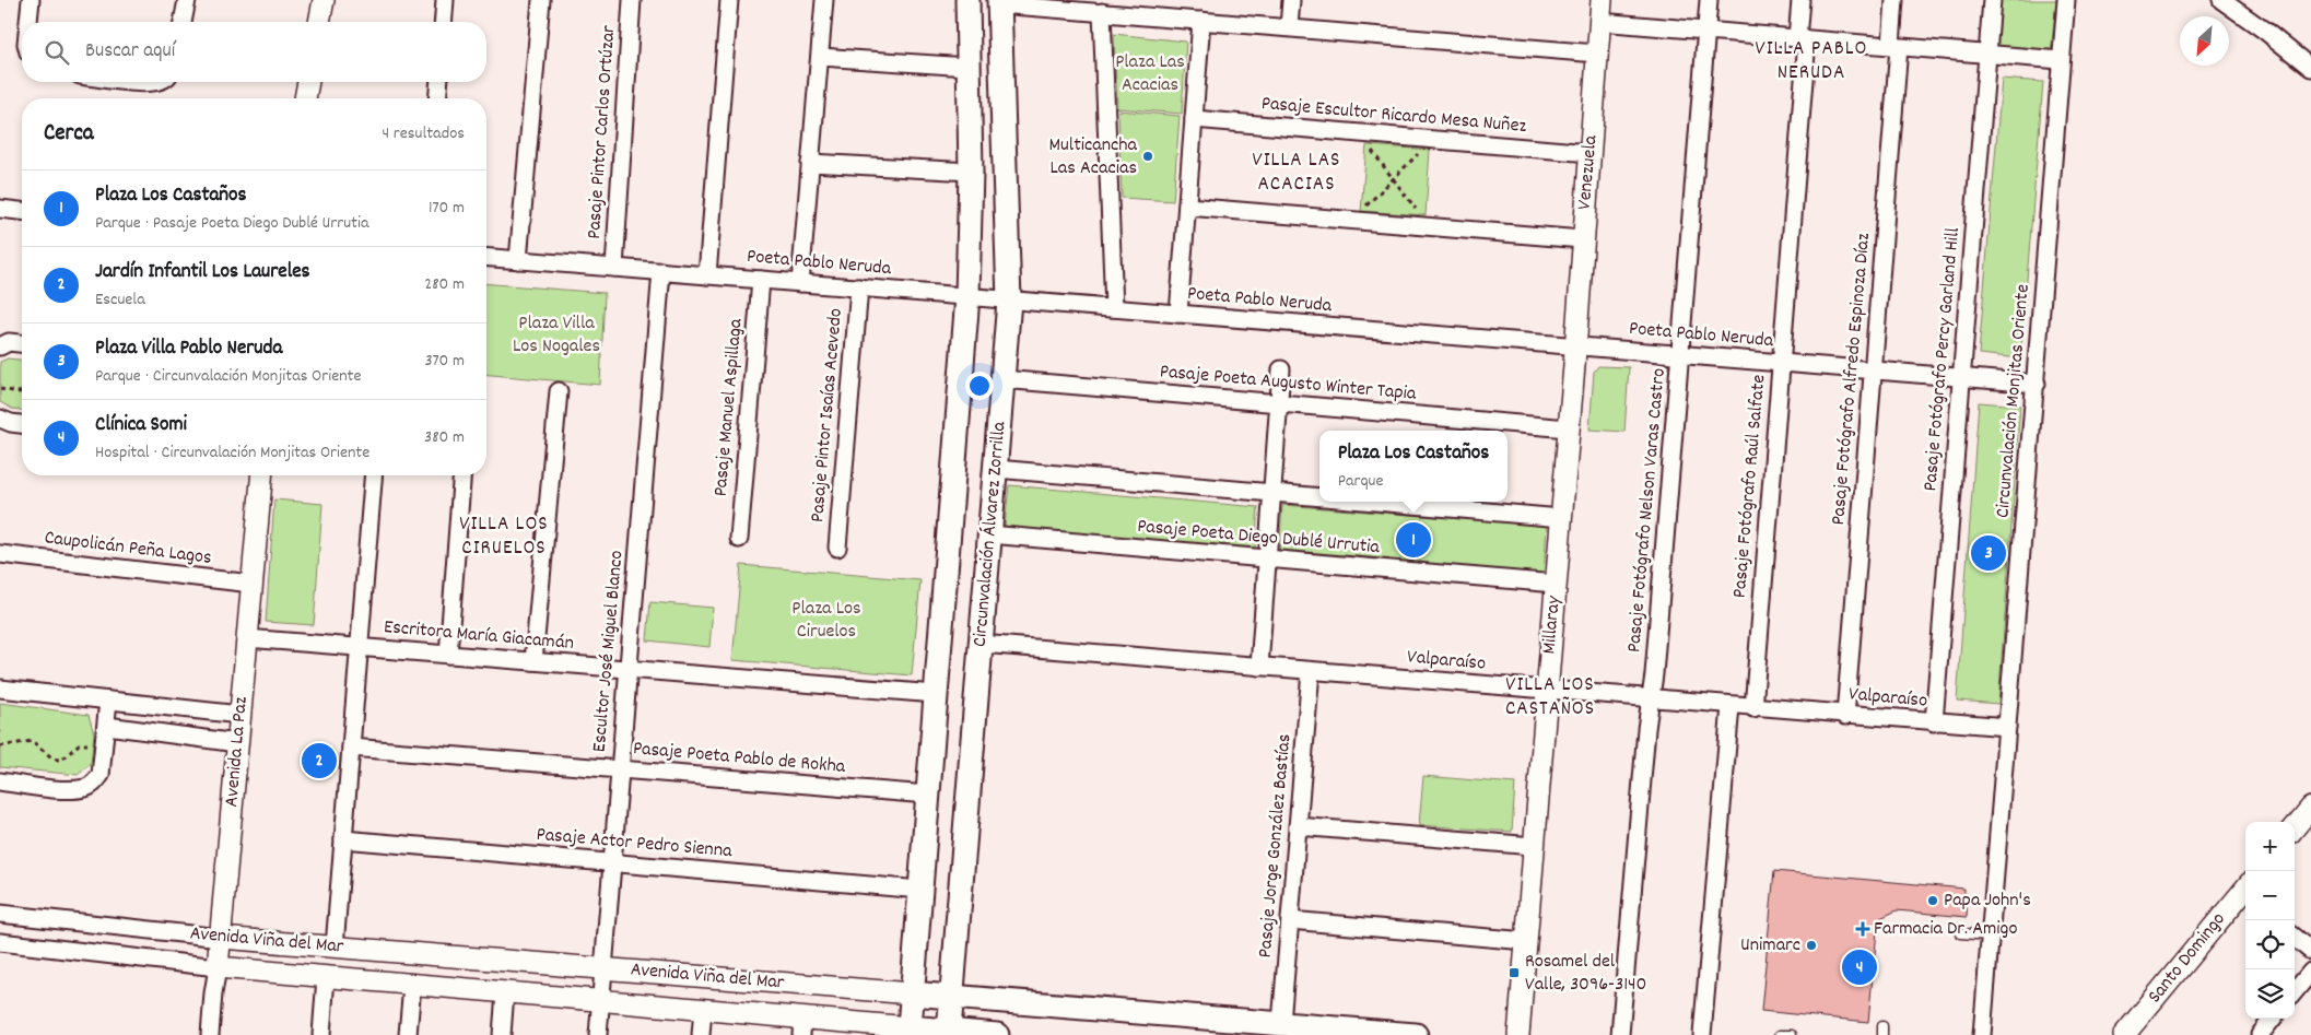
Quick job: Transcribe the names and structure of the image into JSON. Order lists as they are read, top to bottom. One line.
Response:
{"streets":{"main road":["Circunvalación Álvarez Zorrilla","Avenida Viña del Mar"],"street":["Pasaje Escultor Ricardo Mesa Nuñez","Pasaje Pintor Carlos Ortúzar","Venezuela","Poeta Pablo Neruda","Pasaje Fotógrafo Percy Garland Hill","Pasaje Fotógrafo Alfredo Espinoza Díaz","Pasaje Poeta Augusto Winter Tapia","Circunvalación Monjitas Oriente","Pasaje Manuel Aspillaga","Pasaje Pintor Isaías Acevedo","Pasaje Fotógrafo Raúl Salfate","Pasaje Fotógrafo Nelson Varas Castro","Pasaje Poeta Diego Dublé Urrutia","Caupolicán Peña Lagos","Millaray","Escritora María Giacamán","Escultor José Miguel Blanco","Valparaíso","Avenida La Paz","Pasaje Poeta Pablo de Rokha","Pasaje Actor Pedro Sienna","Pasaje Jorge González Bastías","Santo Domingo"]},"crossings":[["Pasaje Escultor Ricardo Mesa Nuñez","Venezuela"],["Pasaje Pintor Carlos Ortúzar","Poeta Pablo Neruda"],["Venezuela","Poeta Pablo Neruda"],["Venezuela","Millaray"],["Poeta Pablo Neruda","Pasaje Fotógrafo Percy Garland Hill"],["Poeta Pablo Neruda","Pasaje Fotógrafo Alfredo Espinoza Díaz"],["Poeta Pablo Neruda","Circunvalación Monjitas Oriente"],["Poeta Pablo Neruda","Pasaje Manuel Aspillaga"],["Poeta Pablo Neruda","Pasaje Pintor Isaías Acevedo"],["Poeta Pablo Neruda","Pasaje Fotógrafo Raúl Salfate"],["Poeta Pablo Neruda","Pasaje Fotógrafo Nelson Varas Castro"],["Poeta Pablo Neruda","Circunvalación Álvarez Zorrilla"],["Poeta Pablo Neruda","Millaray"],["Poeta Pablo Neruda","Escultor José Miguel Blanco"],["Pasaje Fotógrafo Percy Garland Hill","Valparaíso"],["Pasaje Fotógrafo Alfredo Espinoza Díaz","Valparaíso"],["Pasaje Poeta Augusto Winter Tapia","Circunvalación Álvarez Zorrilla"],["Pasaje Poeta Augusto Winter Tapia","Millaray"],["Circunvalación Monjitas Oriente","Valparaíso"],["Pasaje Fotógrafo Raúl Salfate","Valparaíso"],["Pasaje Fotógrafo Nelson Varas Castro","Valparaíso"],["Circunvalación Álvarez Zorrilla","Pasaje Poeta Diego Dublé Urrutia"],["Circunvalación Álvarez Zorrilla","Valparaíso"],["Circunvalación Álvarez Zorrilla","Avenida Viña del Mar"],["Pasaje Poeta Diego Dublé Urrutia","Millaray"],["Caupolicán Peña Lagos","Avenida La Paz"],["Millaray","Valparaíso"],["Escritora María Giacamán","Escultor José Miguel Blanco"],["Escritora María Giacamán","Avenida La Paz"],["Escultor José Miguel Blanco","Pasaje Poeta Pablo de Rokha"],["Escultor José Miguel Blanco","Pasaje Actor Pedro Sienna"],["Escultor José Miguel Blanco","Avenida Viña del Mar"],["Valparaíso","Pasaje Jorge González Bastías"],["Avenida La Paz","Avenida Viña del Mar"],["Pasaje Jorge González Bastías","Avenida Viña del Mar"]],"districts":["VILLA PABLO NERUDA","VILLA LAS ACACIAS","VILLA LOS CIRUELOS","VILLA LOS CASTAÑOS"],"parks":["Plaza Las Acacias","Plaza Villa Los Nogales","Plaza Los Ciruelos"],"places":{"other":["Multicancha Las Acacias","Papa John's","Unimarc"],"health":["Farmacia Dr. Amigo"],"transit":["Rosamel del Valle, 3096-3140"]},"north":"bottom left","page":{"search":"Buscar aquí","heading":["Cerca","4 resultados"],"list":[{"mark":"1","name":"Plaza Los Castaños","note":"Parque · Pasaje Poeta Diego Dublé Urrutia","value":"170 m"},{"mark":"2","name":"Jardín Infantil Los Laureles","note":"Escuela","value":"280 m"},{"mark":"3","name":"Plaza Villa Pablo Neruda","note":"Parque · Circunvalación Monjitas Oriente","value":"370 m"},{"mark":"4","name":"Clínica Somi","note":"Hospital · Circunvalación Monjitas Oriente","value":"380 m"}],"popup":["Plaza Los Castaños","Parque"],"pins":["1","3","2","4"],"map_buttons":["+","−"]}}
